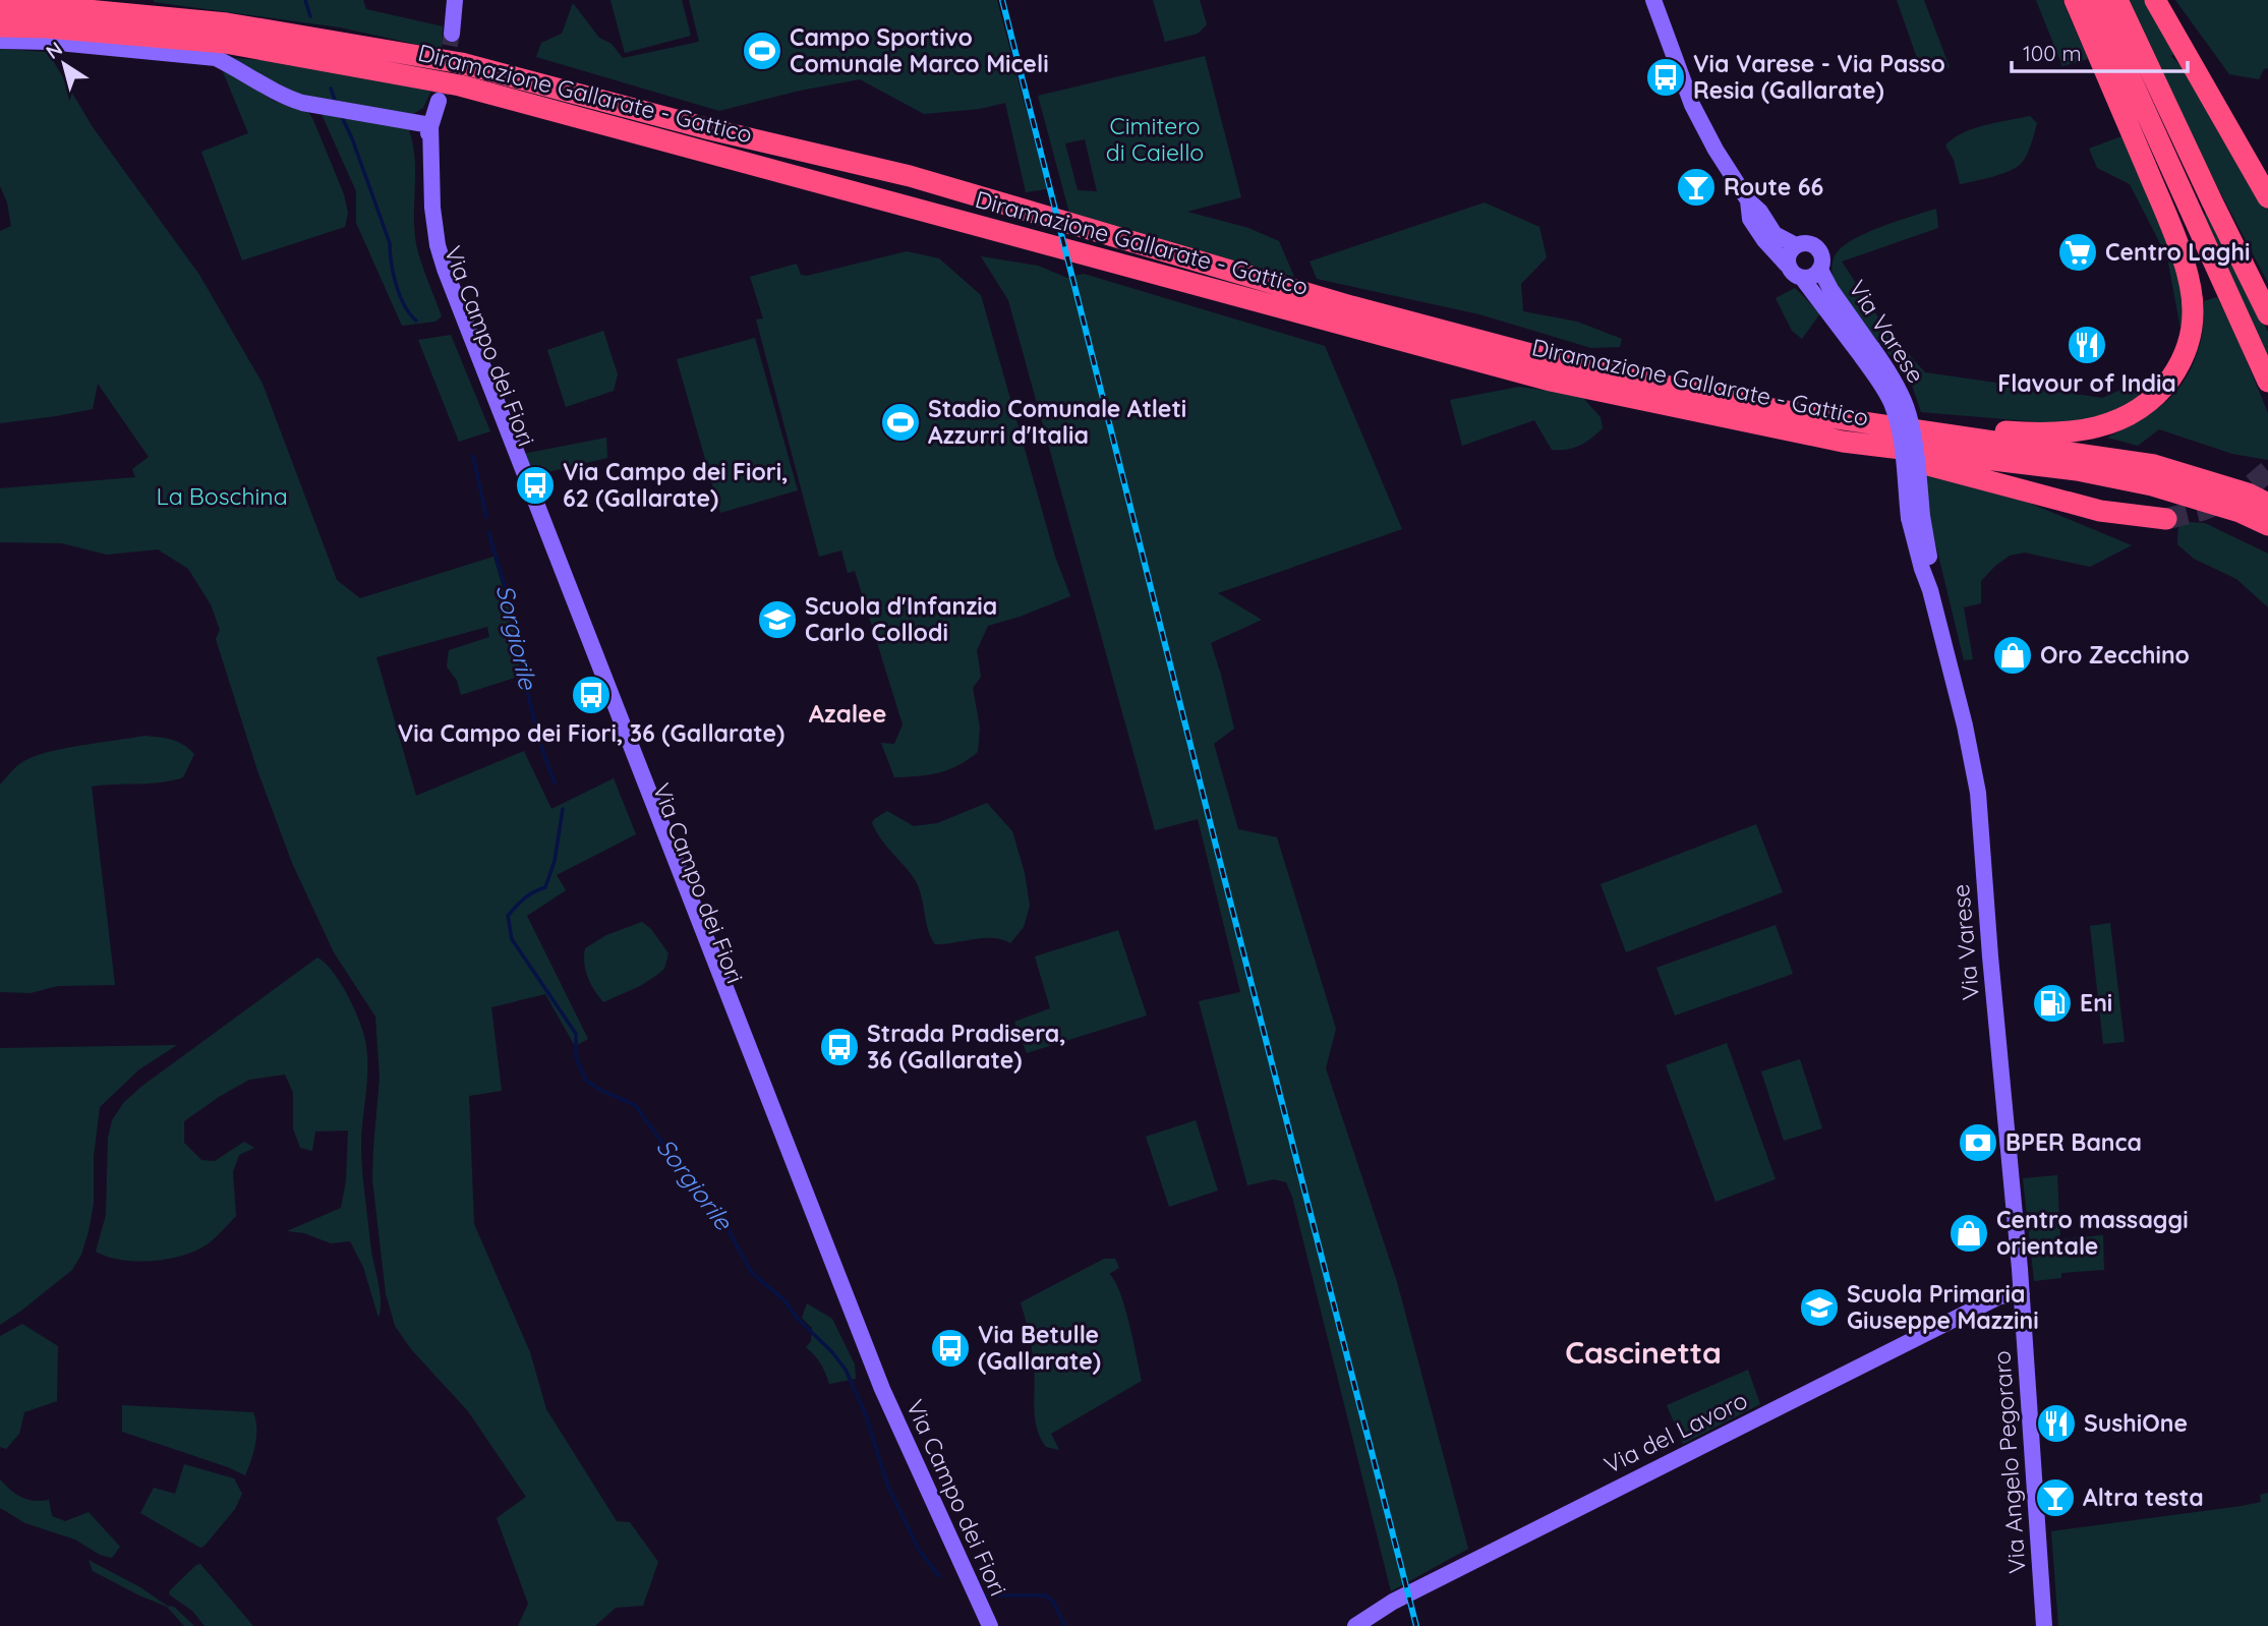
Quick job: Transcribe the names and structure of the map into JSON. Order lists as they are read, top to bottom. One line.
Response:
{"streets":{"highway":["Diramazione Gallarate - Gattico"],"street":["Via Varese","Via Campo dei Fiori","Via del Lavoro","Via Angelo Pegoraro"]},"crossings":[["Via Varese","Via del Lavoro"],["Via Varese","Via Angelo Pegoraro"],["Via del Lavoro","Via Angelo Pegoraro"]],"districts":["Azalee","Cascinetta"],"water":["Sorgiorile"],"parks":["Cimitero di Caiello","La Boschina"],"places":{"sports":["Campo Sportivo Comunale Marco Miceli","Stadio Comunale Atleti Azzurri d'Italia"],"bus stop":["Via Varese - Via Passo Resia (Gallarate)","Via Campo dei Fiori, 62 (Gallarate)","Via Campo dei Fiori, 36 (Gallarate)","Strada Pradisera, 36 (Gallarate)","Via Betulle (Gallarate)"],"bar":["Route 66","Altra testa"],"supermarket":["Centro Laghi"],"restaurant":["Flavour of India","SushiOne"],"school or university":["Scuola d'Infanzia Carlo Collodi","Scuola Primaria Giuseppe Mazzini"],"shop":["Oro Zecchino","Centro massaggi orientale"],"fuel station":["Eni"],"bank":["BPER Banca"]},"scale_bar":"100 m","north":"top left"}
